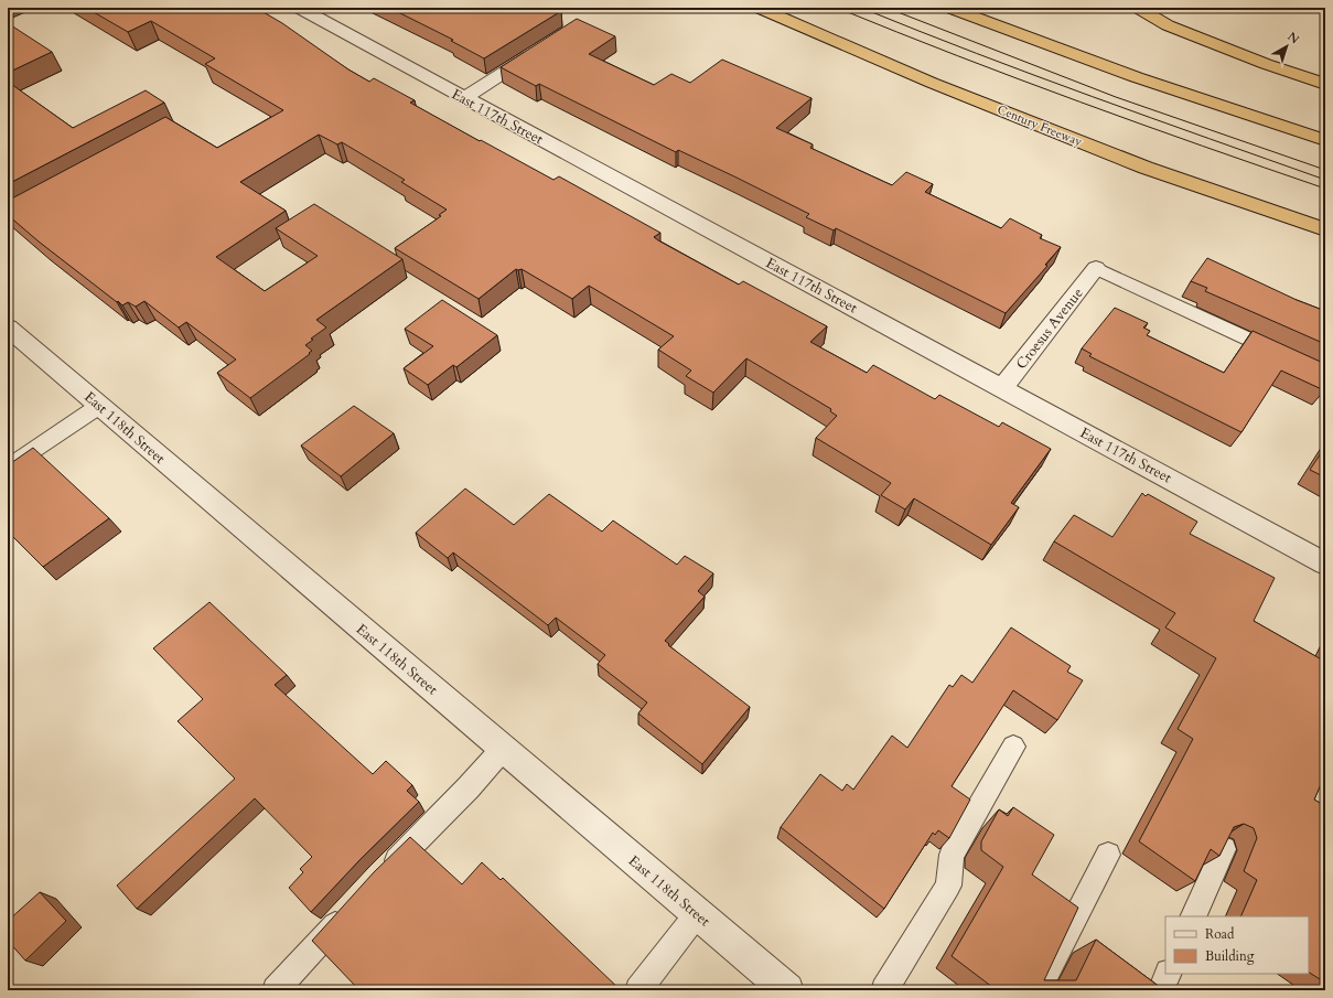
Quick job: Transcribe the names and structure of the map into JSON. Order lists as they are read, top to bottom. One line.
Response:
{"streets":{"highway":["Century Freeway"],"street":["East 117th Street","Croesus Avenue","East 118th Street"]},"crossings":[["East 117th Street","Croesus Avenue"]],"legend":["Road","Building"],"north":"top right"}
